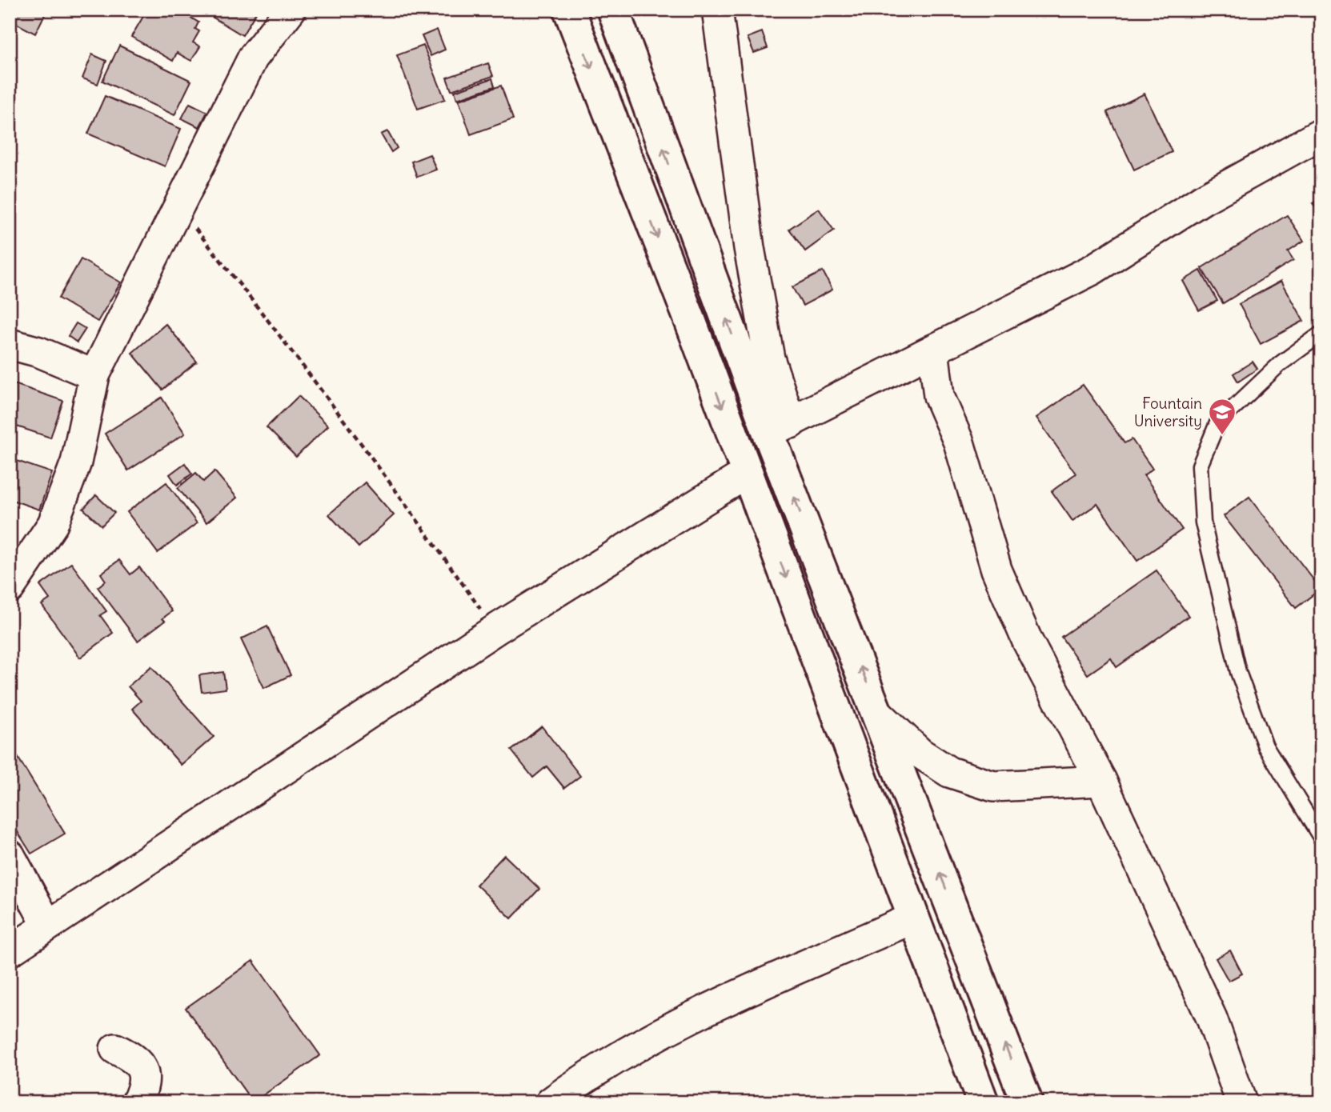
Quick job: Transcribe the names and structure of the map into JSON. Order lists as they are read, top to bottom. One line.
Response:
{"places":{"school or university":["Fountain University"]}}
